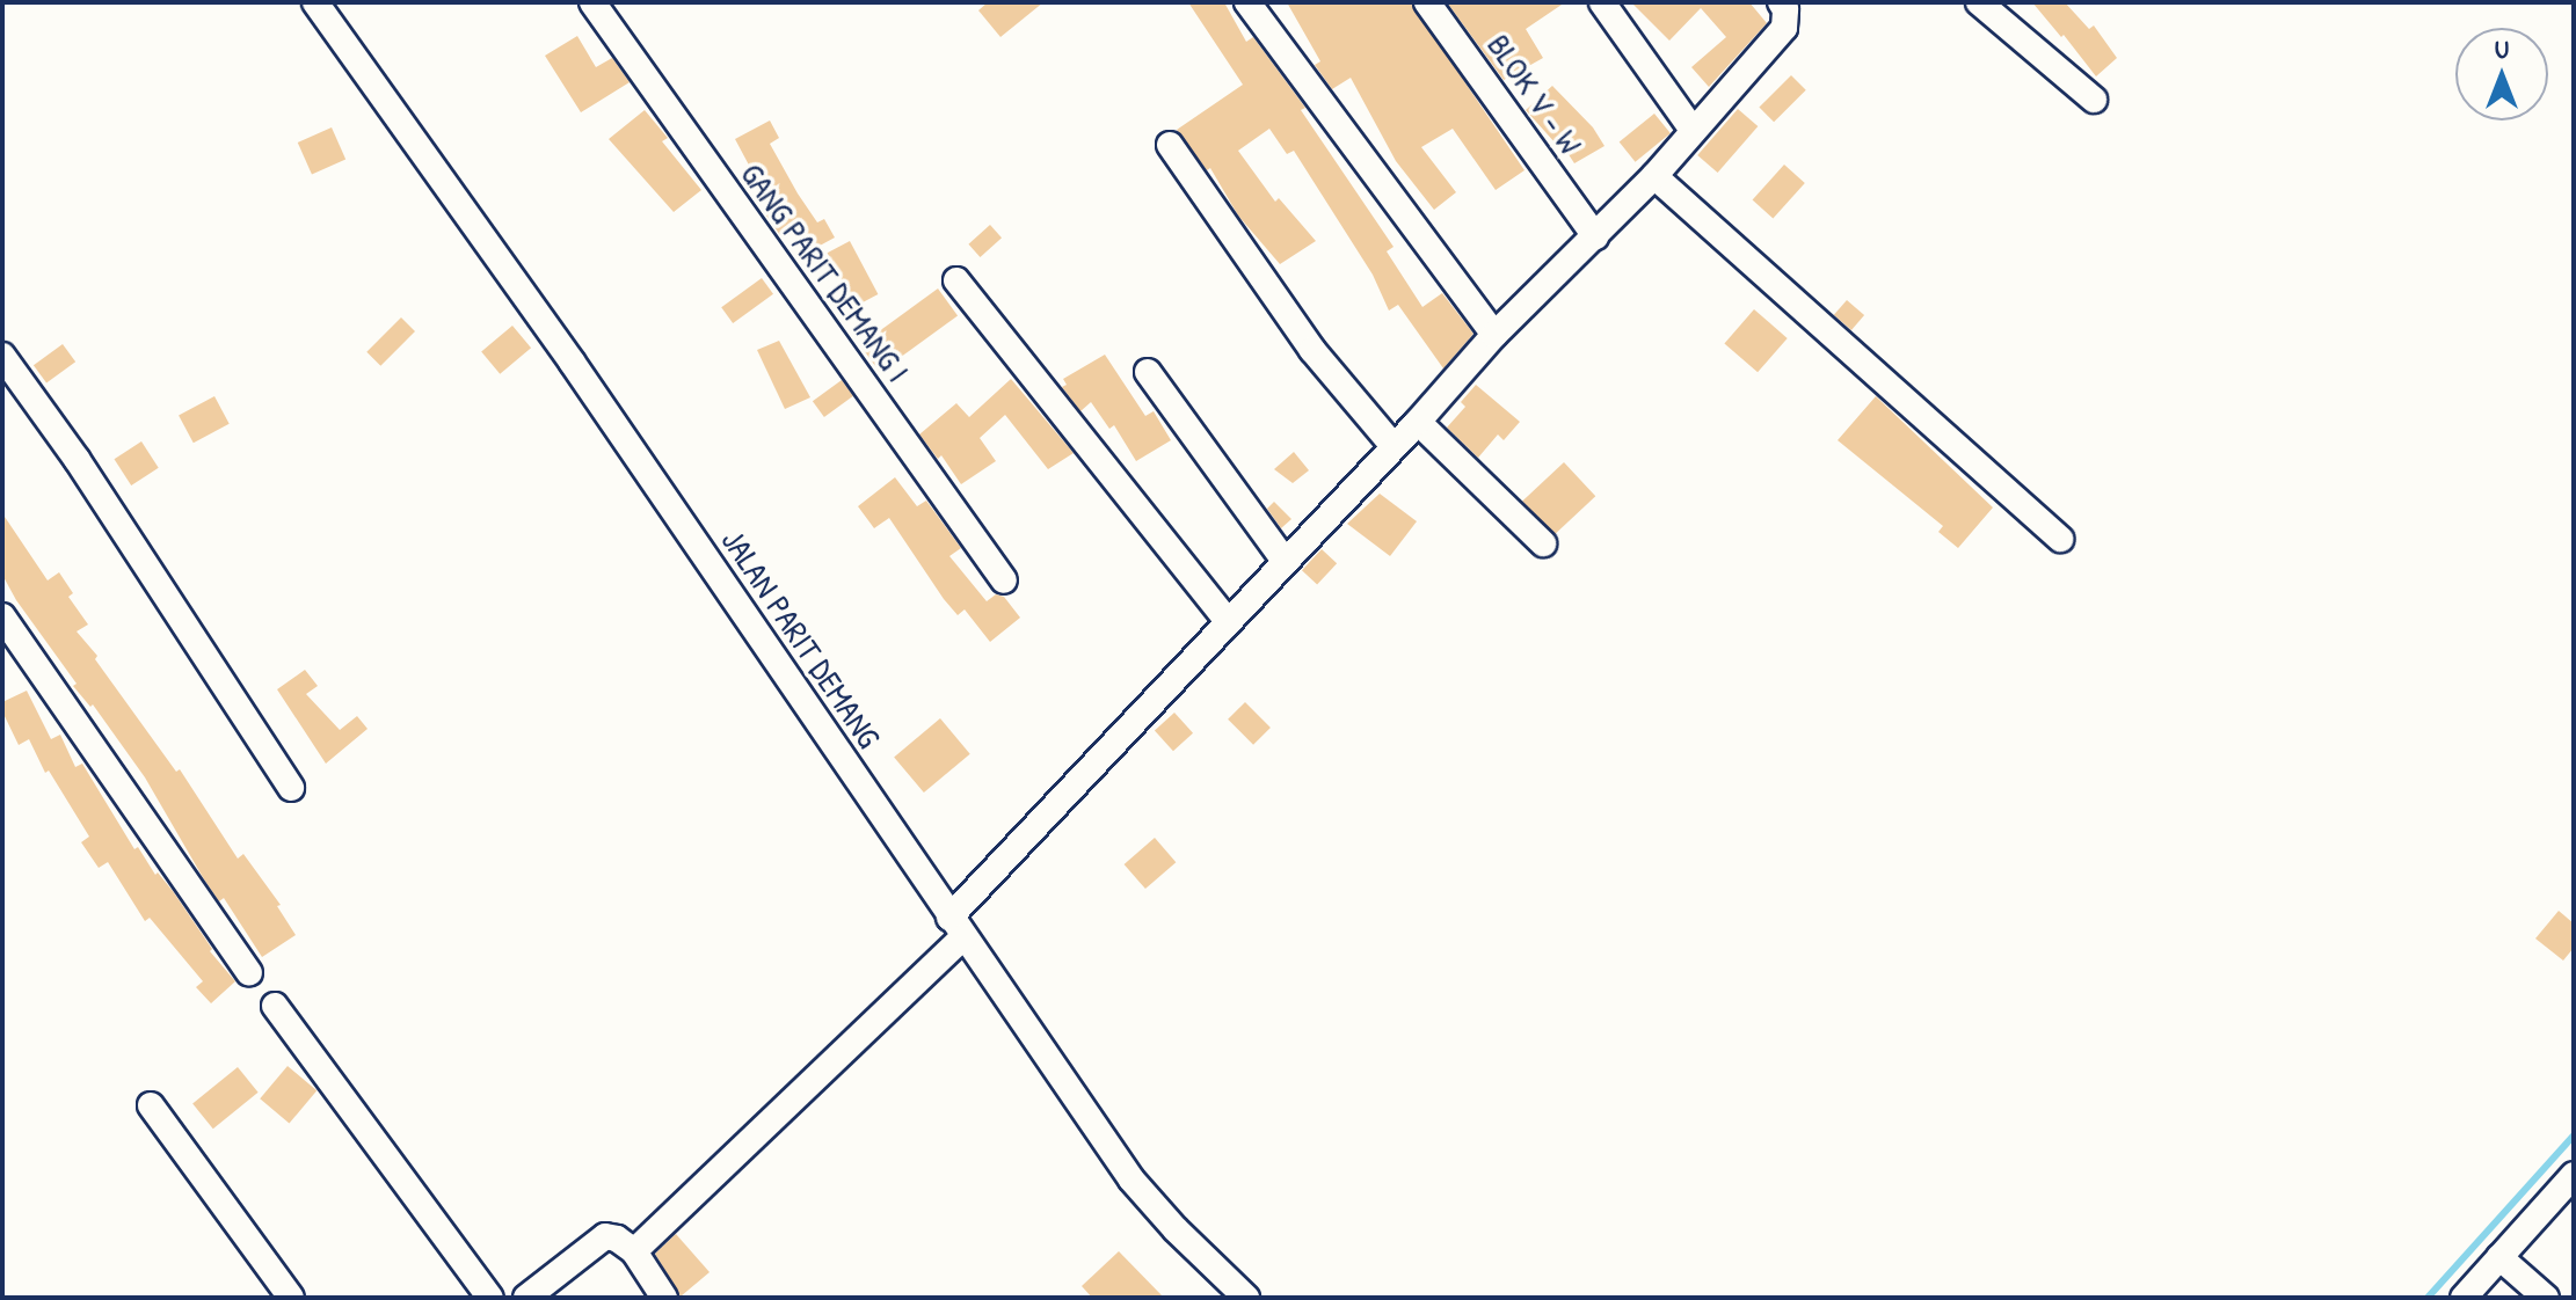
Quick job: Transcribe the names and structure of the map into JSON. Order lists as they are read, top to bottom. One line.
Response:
{"streets":{"street":["BLOK V - W","GANG PARIT DEMANG I","JALAN PARIT DEMANG"]},"north":"top"}
